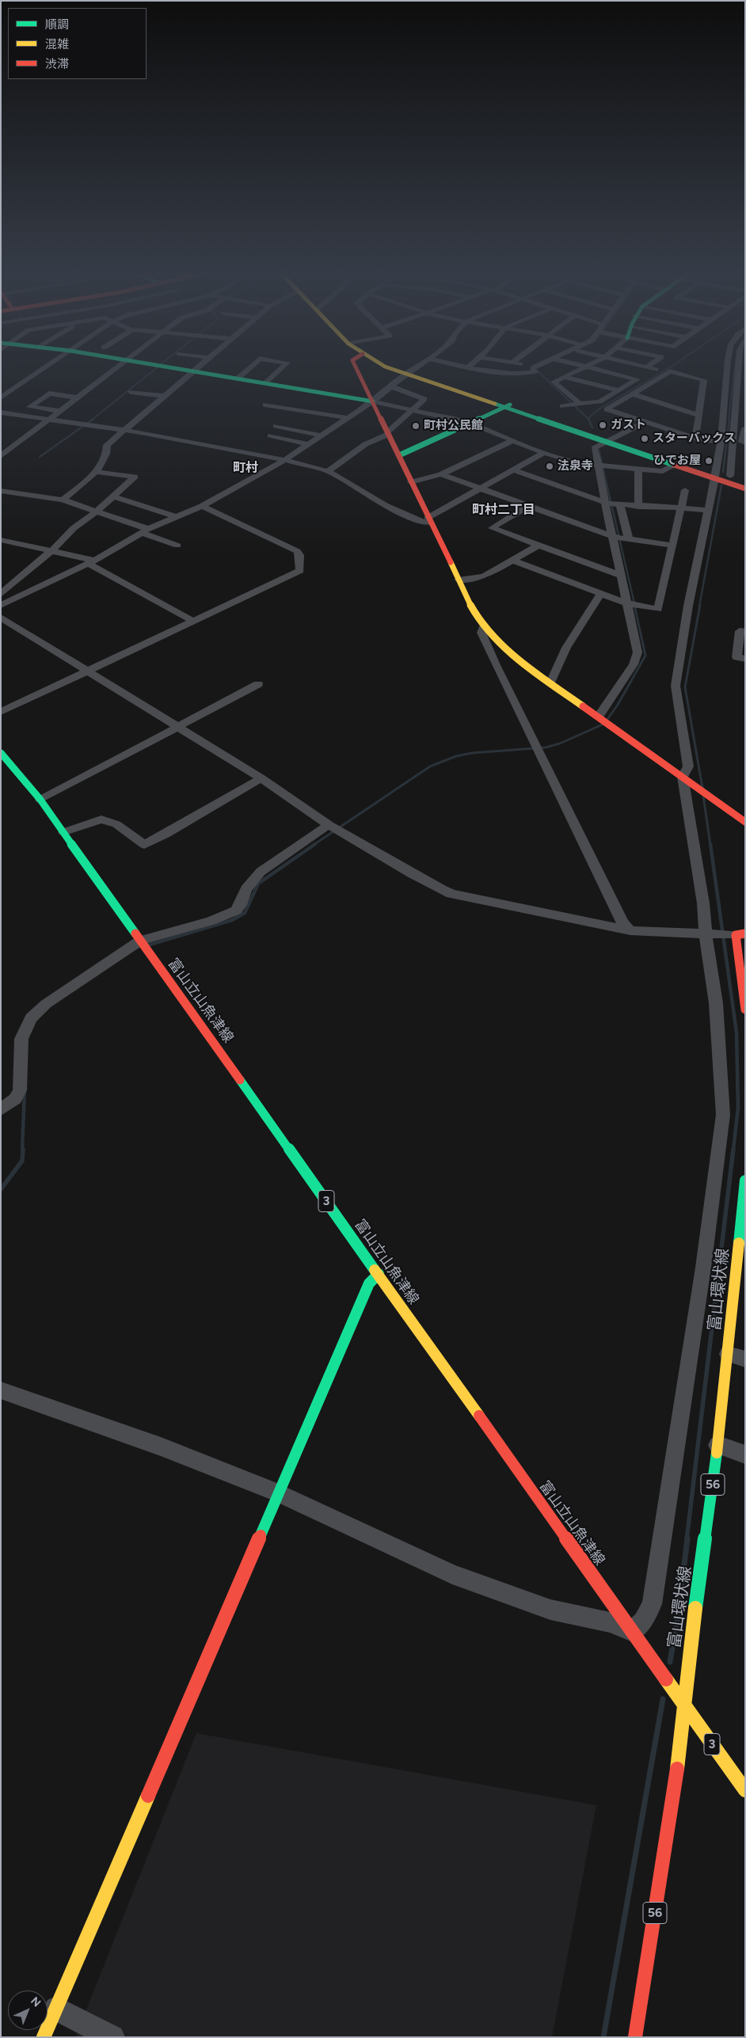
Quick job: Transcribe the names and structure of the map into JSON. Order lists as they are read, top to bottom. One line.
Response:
{"streets":{"street":["富山立山魚津線","3","富山環状線","56"]},"crossings":[["富山立山魚津線","富山環状線"]],"districts":["町村","町村二丁目"],"places":["ガスト","町村公民館","スターバックス","ひでお屋","法泉寺"],"legend":["順調","混雑","渋滞"],"north":"top right"}
